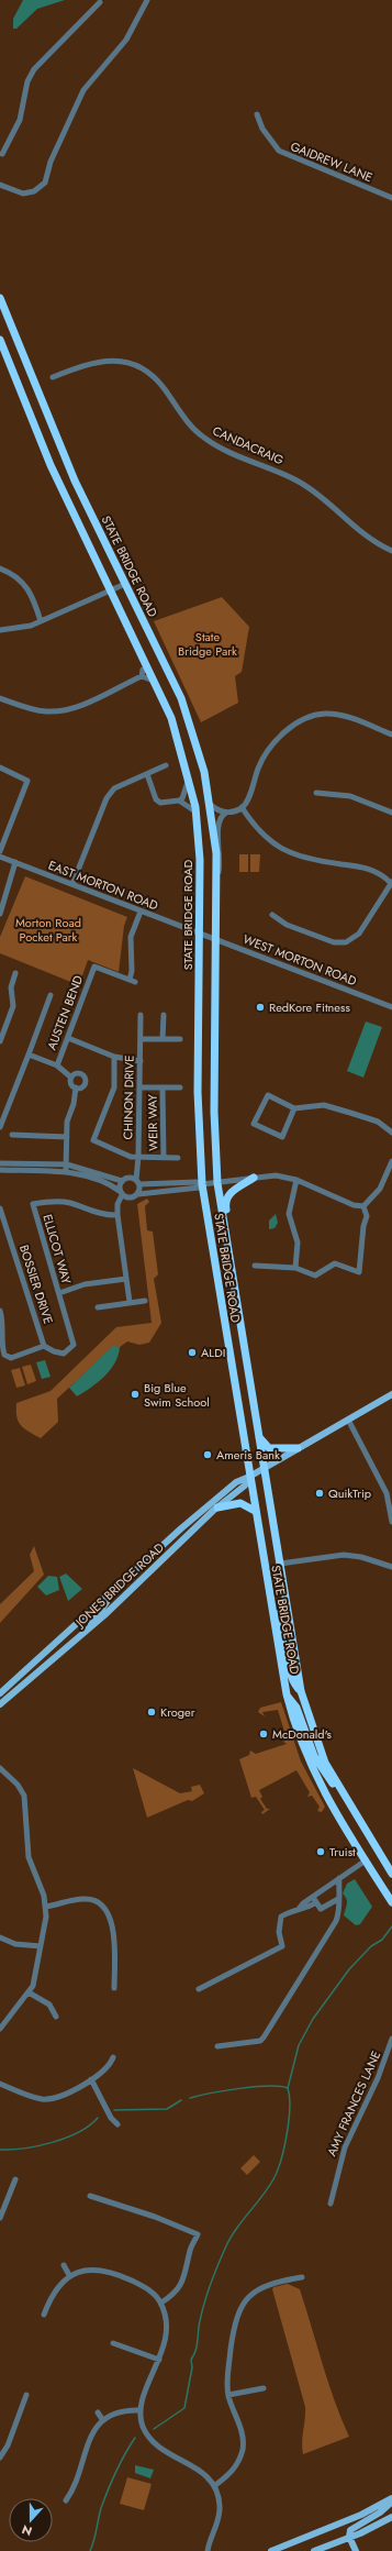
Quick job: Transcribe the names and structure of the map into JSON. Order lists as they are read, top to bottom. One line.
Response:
{"streets":{"highway":["STATE BRIDGE ROAD"],"main road":["JONES BRIDGE ROAD"],"street":["GAIDREW LANE","CANDACRAIG","EAST MORTON ROAD","WEST MORTON ROAD","AUSTEN BEND","CHINON DRIVE","WEIR WAY","ELLICOT WAY","BOSSIER DRIVE","AMY FRANCES LANE"]},"crossings":[["STATE BRIDGE ROAD","EAST MORTON ROAD"],["STATE BRIDGE ROAD","WEST MORTON ROAD"],["STATE BRIDGE ROAD","JONES BRIDGE ROAD"],["EAST MORTON ROAD","WEST MORTON ROAD"],["EAST MORTON ROAD","AUSTEN BEND"],["ELLICOT WAY","BOSSIER DRIVE"]],"parks":["State Bridge Park","Morton Road Pocket Park"],"places":["RedKore Fitness","ALDI","Big Blue Swim School","Ameris Bank","QuikTrip","Kroger","McDonald's","Truist"],"north":"bottom"}
